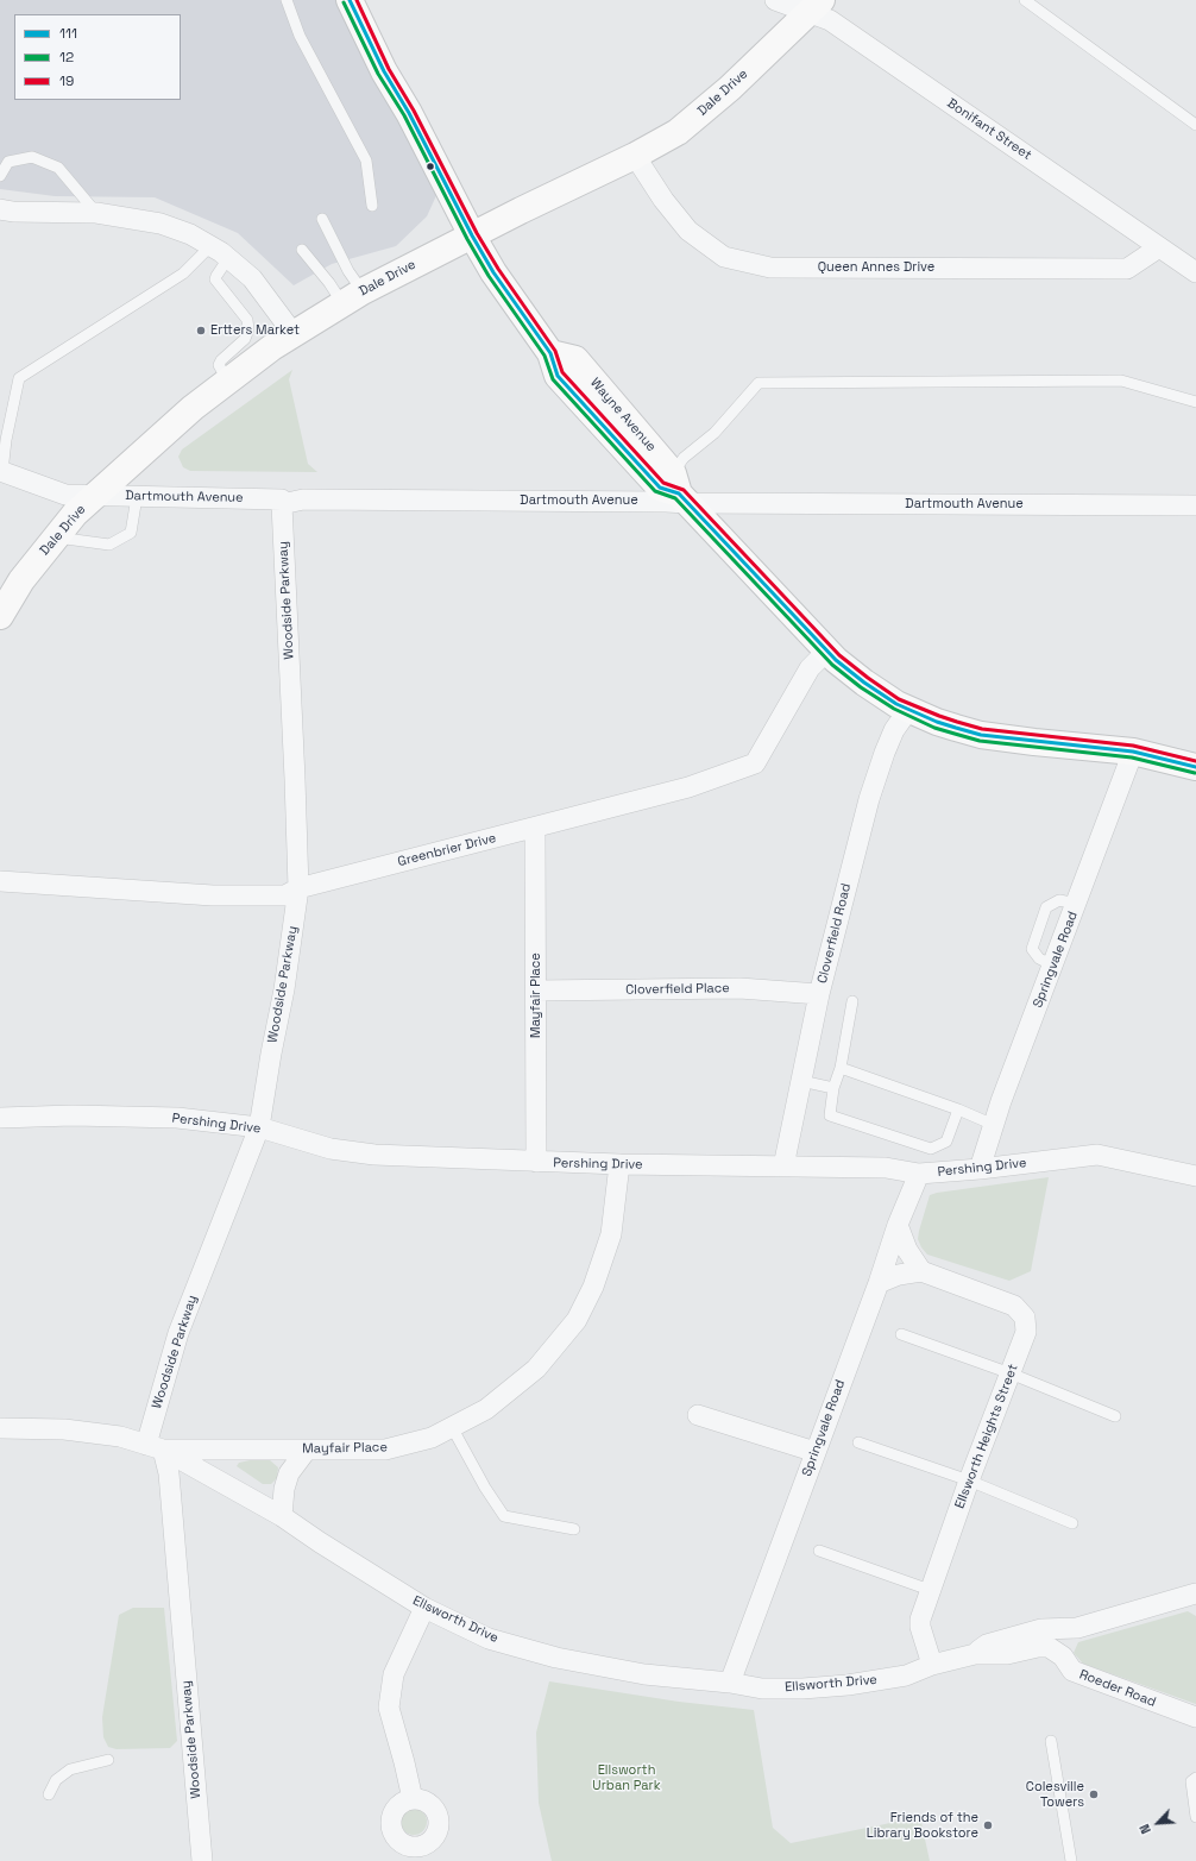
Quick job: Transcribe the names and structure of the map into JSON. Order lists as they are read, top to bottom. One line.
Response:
{"streets":{"street":["Dale Drive","Bonifant Street","Queen Annes Drive","Wayne Avenue","Dartmouth Avenue","Woodside Parkway","Greenbrier Drive","Cloverfield Road","Springvale Road","Cloverfield Place","Mayfair Place","Pershing Drive","Ellsworth Heights Street","Ellsworth Drive","Roeder Road"]},"crossings":[["Dale Drive","Bonifant Street"],["Dale Drive","Queen Annes Drive"],["Dale Drive","Wayne Avenue"],["Dale Drive","Dartmouth Avenue"],["Bonifant Street","Queen Annes Drive"],["Wayne Avenue","Dartmouth Avenue"],["Wayne Avenue","Greenbrier Drive"],["Wayne Avenue","Cloverfield Road"],["Wayne Avenue","Springvale Road"],["Dartmouth Avenue","Woodside Parkway"],["Woodside Parkway","Greenbrier Drive"],["Woodside Parkway","Mayfair Place"],["Woodside Parkway","Pershing Drive"],["Woodside Parkway","Ellsworth Drive"],["Greenbrier Drive","Mayfair Place"],["Cloverfield Road","Cloverfield Place"],["Cloverfield Road","Pershing Drive"],["Springvale Road","Pershing Drive"],["Springvale Road","Ellsworth Heights Street"],["Springvale Road","Ellsworth Drive"],["Cloverfield Place","Mayfair Place"],["Mayfair Place","Pershing Drive"],["Mayfair Place","Ellsworth Drive"],["Ellsworth Heights Street","Ellsworth Drive"],["Ellsworth Drive","Roeder Road"]],"parks":["Ellsworth Urban Park"],"places":["Ertters Market","Colesville Towers","Friends of the Library Bookstore"],"lines":["transit line 111","transit line 19","transit line 12"],"legend":["111","12","19"],"north":"bottom left"}
